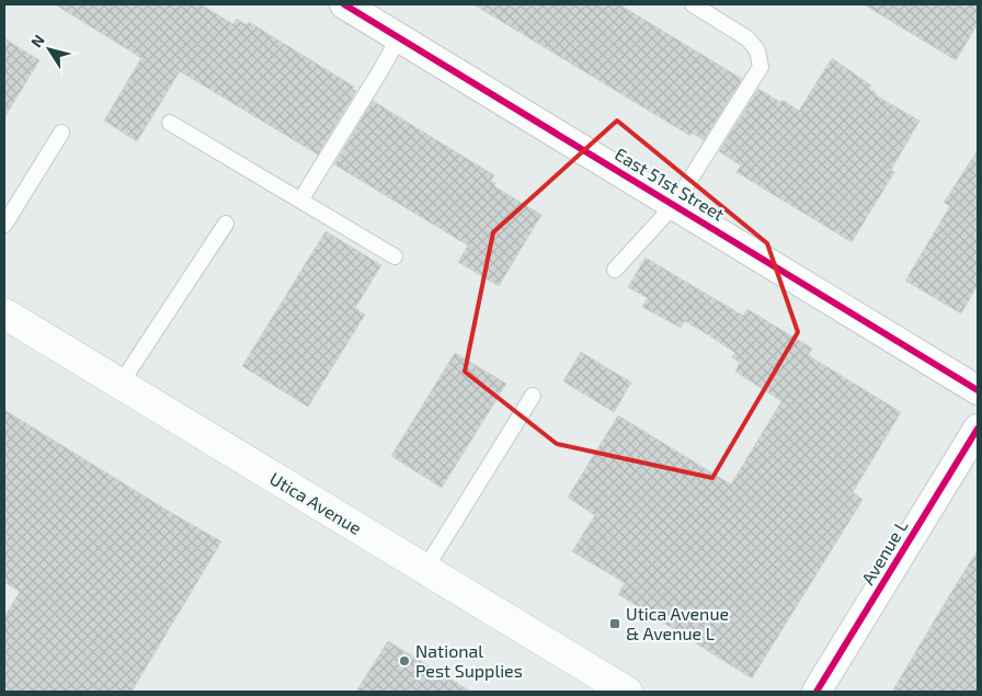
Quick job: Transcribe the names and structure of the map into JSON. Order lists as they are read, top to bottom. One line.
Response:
{"streets":{"main road":["Utica Avenue"],"street":["East 51st Street","Avenue L"]},"places":{"transit":["Utica Avenue & Avenue L"],"other":["National Pest Supplies"]},"north":"top left"}
